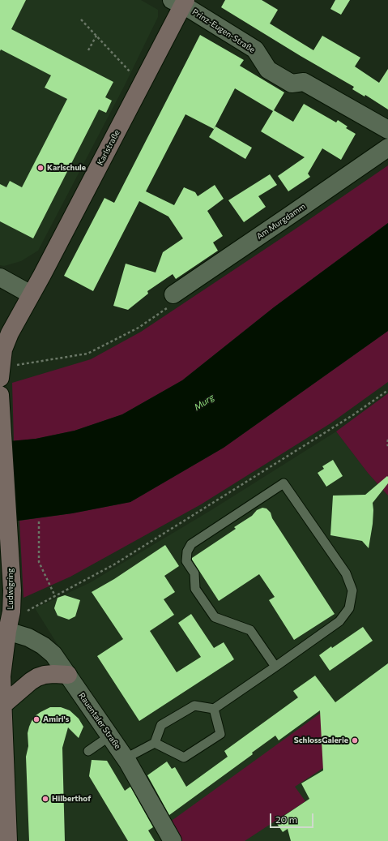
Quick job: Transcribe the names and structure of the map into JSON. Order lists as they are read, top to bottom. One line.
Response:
{"streets":{"street":["Prinz-Eugen-Straße","Karlstraße","Am Murgdamm","Ludwigring","Rauentaler Straße"]},"crossings":[["Prinz-Eugen-Straße","Karlstraße"],["Ludwigring","Rauentaler Straße"]],"water":["Murg"],"places":["Karlschule","Amiri's","SchlossGalerie","Hilberthof"],"scale_bar":"20 m"}
